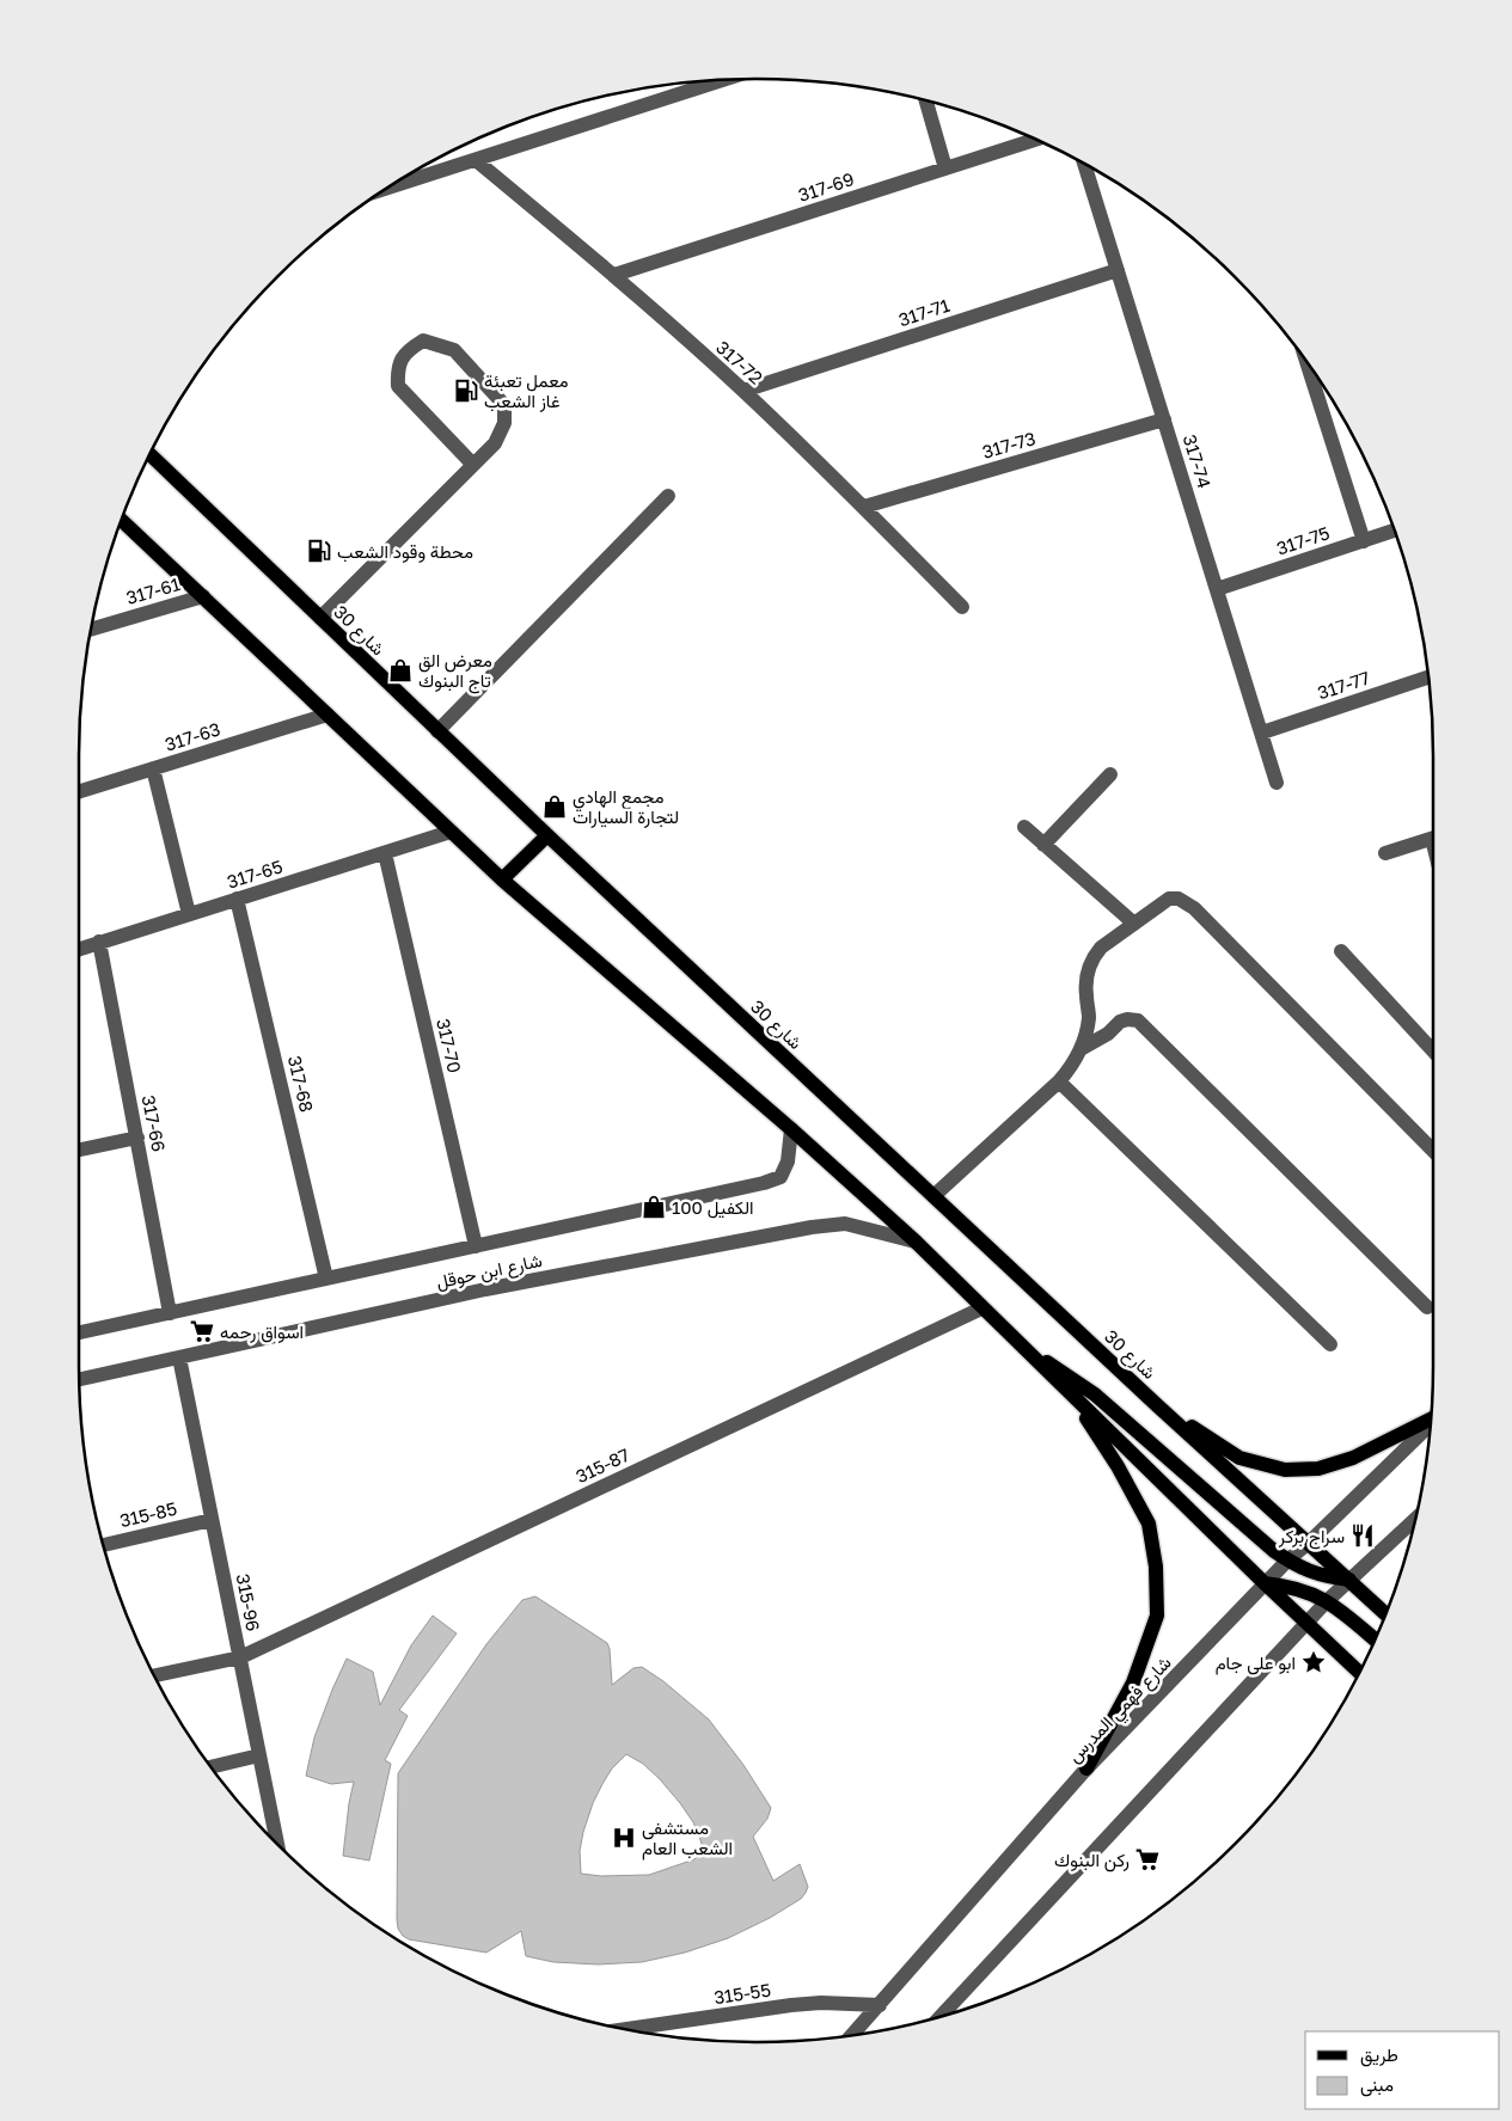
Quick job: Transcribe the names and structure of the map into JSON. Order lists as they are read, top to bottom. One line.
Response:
{"streets":{"main road":["شارع 30"],"street":["317-69","317-71","317-72","317-73","317-74","317-75","317-61","317-77","317-63","317-65","317-70","317-68","317-66","شارع ابن حوقل","315-87","315-85","315-96","شارع فهمي المدرس","315-55"]},"crossings":[["317-69","317-72"],["317-71","317-72"],["317-71","317-74"],["317-72","317-73"],["317-73","317-74"],["317-74","317-75"],["317-74","317-77"],["شارع 30","شارع فهمي المدرس"],["317-65","317-70"],["317-65","317-68"],["317-65","317-66"],["317-70","شارع ابن حوقل"],["317-68","شارع ابن حوقل"],["317-66","شارع ابن حوقل"],["شارع ابن حوقل","315-96"],["315-87","315-96"],["315-85","315-96"],["شارع فهمي المدرس","315-55"]],"places":{"fuel station":["معمل تعبئة غاز الشعب","محطة وقود الشعب"],"shop":["معرض الق تاج البنوك","مجمع الهادي لتجارة السيارات","الكفيل 100"],"supermarket":["اسواق رحمه","ركن البنوك"],"restaurant":["سراج بركر"],"place":["ابو علی جام"],"hospital":["مستشفى الشعب العام"]},"legend":["طريق","مبنى"]}
